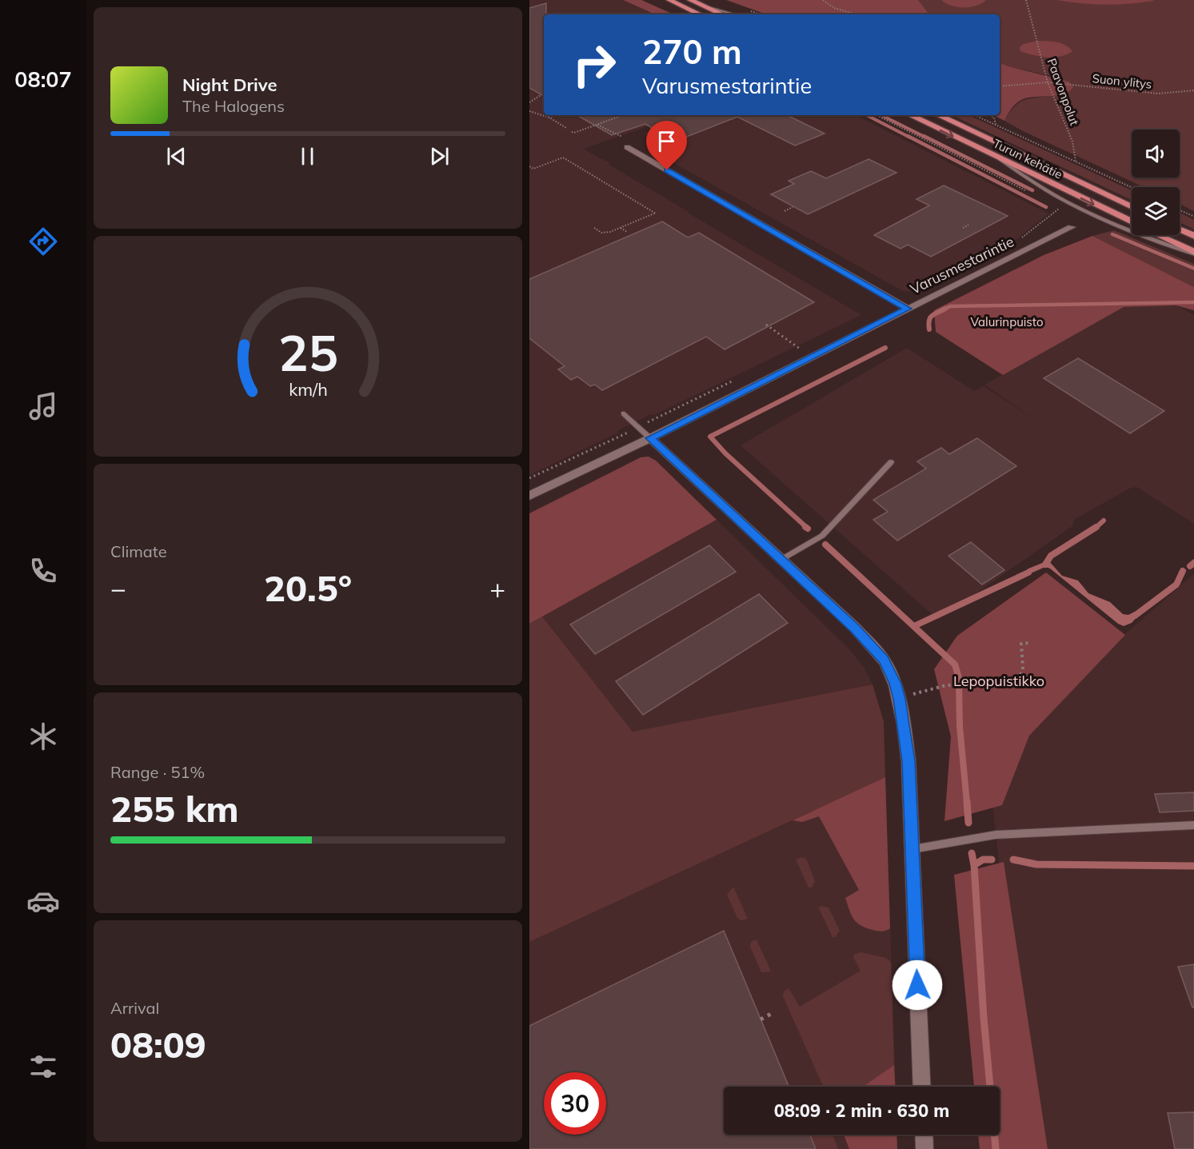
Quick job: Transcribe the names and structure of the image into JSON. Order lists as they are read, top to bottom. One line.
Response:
{"streets":{"highway":["Turun kehätie"],"street":["Varusmestarintie"],"path":["Suon ylitys","Paavonpolut"]},"crossings":[["Suon ylitys","Paavonpolut"]],"parks":["Valurinpuisto","Lepopuistikko"],"page":{"tabs":"08:07","turn":["270 m","Varusmestarintie"],"song":["Night Drive","The Halogens"],"tile":["Climate",["Range · 51%","255 km"],["Arrival","08:09"]],"heat":["−","20.5°","+"],"limit":"30","trip":"08:09 · 2 min · 630 m","gauge":["25","km/h"]}}
